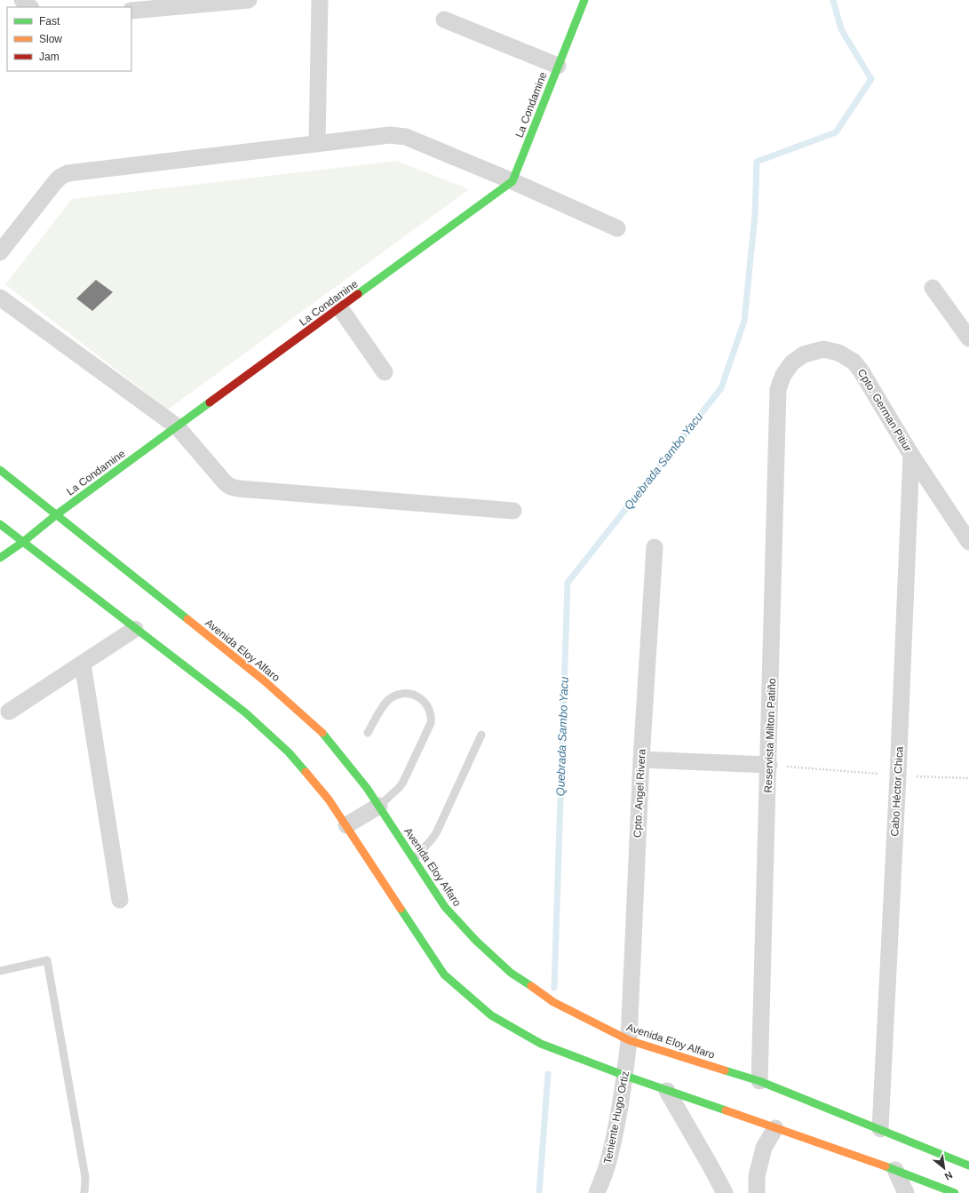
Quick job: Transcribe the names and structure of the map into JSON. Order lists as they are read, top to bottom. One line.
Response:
{"streets":{"street":["La Condamine","Cpto. German Pitiur","Avenida Eloy Alfaro","Reservista Milton Patiño","Cabo Héctor Chica","Cpto. Angel Rivera","Teniente Hugo Ortiz"]},"crossings":[["La Condamine","Avenida Eloy Alfaro"],["Cpto. German Pitiur","Reservista Milton Patiño"],["Cpto. German Pitiur","Cabo Héctor Chica"],["Avenida Eloy Alfaro","Reservista Milton Patiño"],["Avenida Eloy Alfaro","Cabo Héctor Chica"],["Avenida Eloy Alfaro","Cpto. Angel Rivera"],["Avenida Eloy Alfaro","Teniente Hugo Ortiz"],["Cpto. Angel Rivera","Teniente Hugo Ortiz"]],"water":["Quebrada Sambo Yacu"],"legend":["Fast","Slow","Jam"],"north":"bottom right"}
